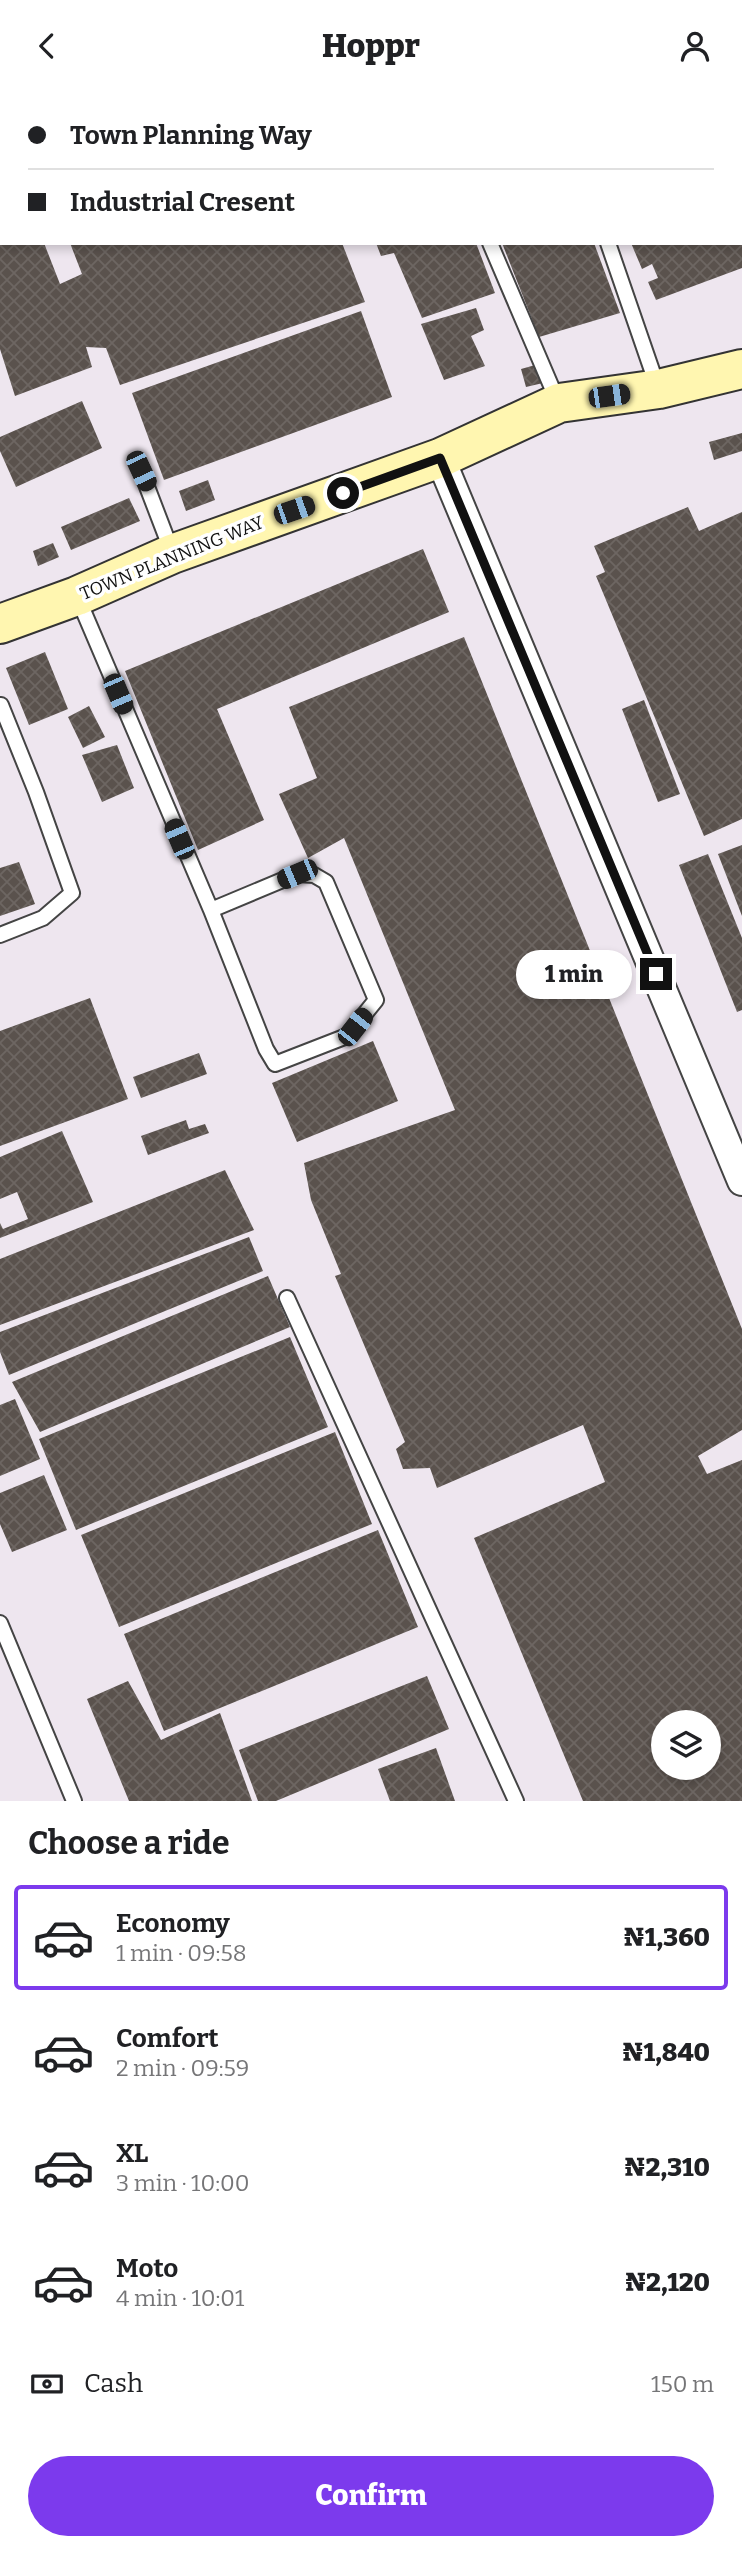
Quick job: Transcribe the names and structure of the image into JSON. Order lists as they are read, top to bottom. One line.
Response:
{"streets":{"main road":["TOWN PLANNING WAY"]},"page":{"header":"Hoppr","banner":["Town Planning Way","Industrial Cresent"],"bubble":"1 min","heading":"Choose a ride","list":[{"name":"Economy","note":"1 min · 09:58","value":"₦1,360"},{"name":"Comfort","note":"2 min · 09:59","value":"₦1,840"},{"name":"XL","note":"3 min · 10:00","value":"₦2,310"},{"name":"Moto","note":"4 min · 10:01","value":"₦2,120"}],"pay":["Cash","150 m"],"buttons":"Confirm"}}
